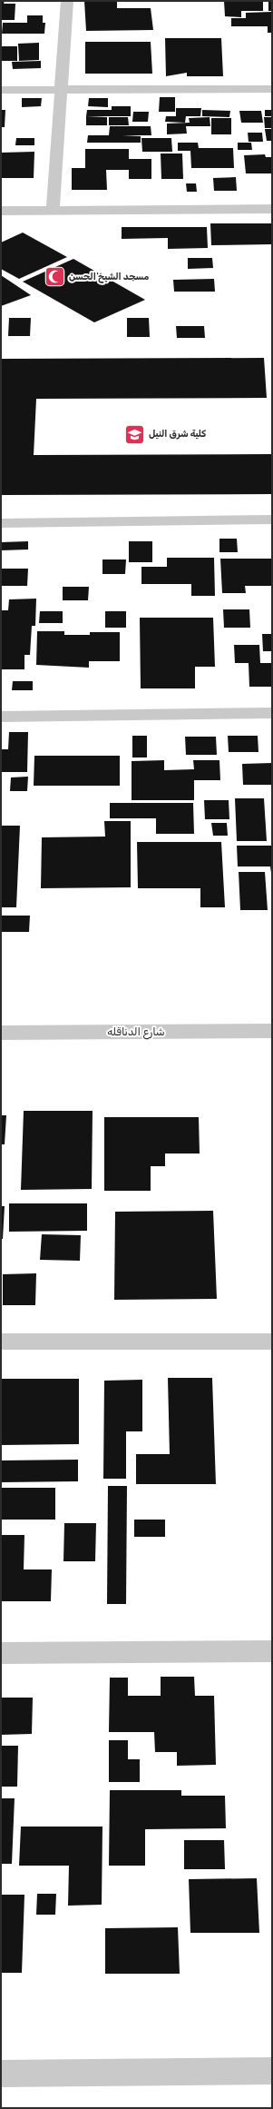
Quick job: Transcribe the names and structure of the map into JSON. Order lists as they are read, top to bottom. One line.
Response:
{"streets":{"street":["شارع الدناقله"]},"places":{"mosque":["مسجد الشيخ الحسن"],"school or university":["كلية شرق النيل"]}}
